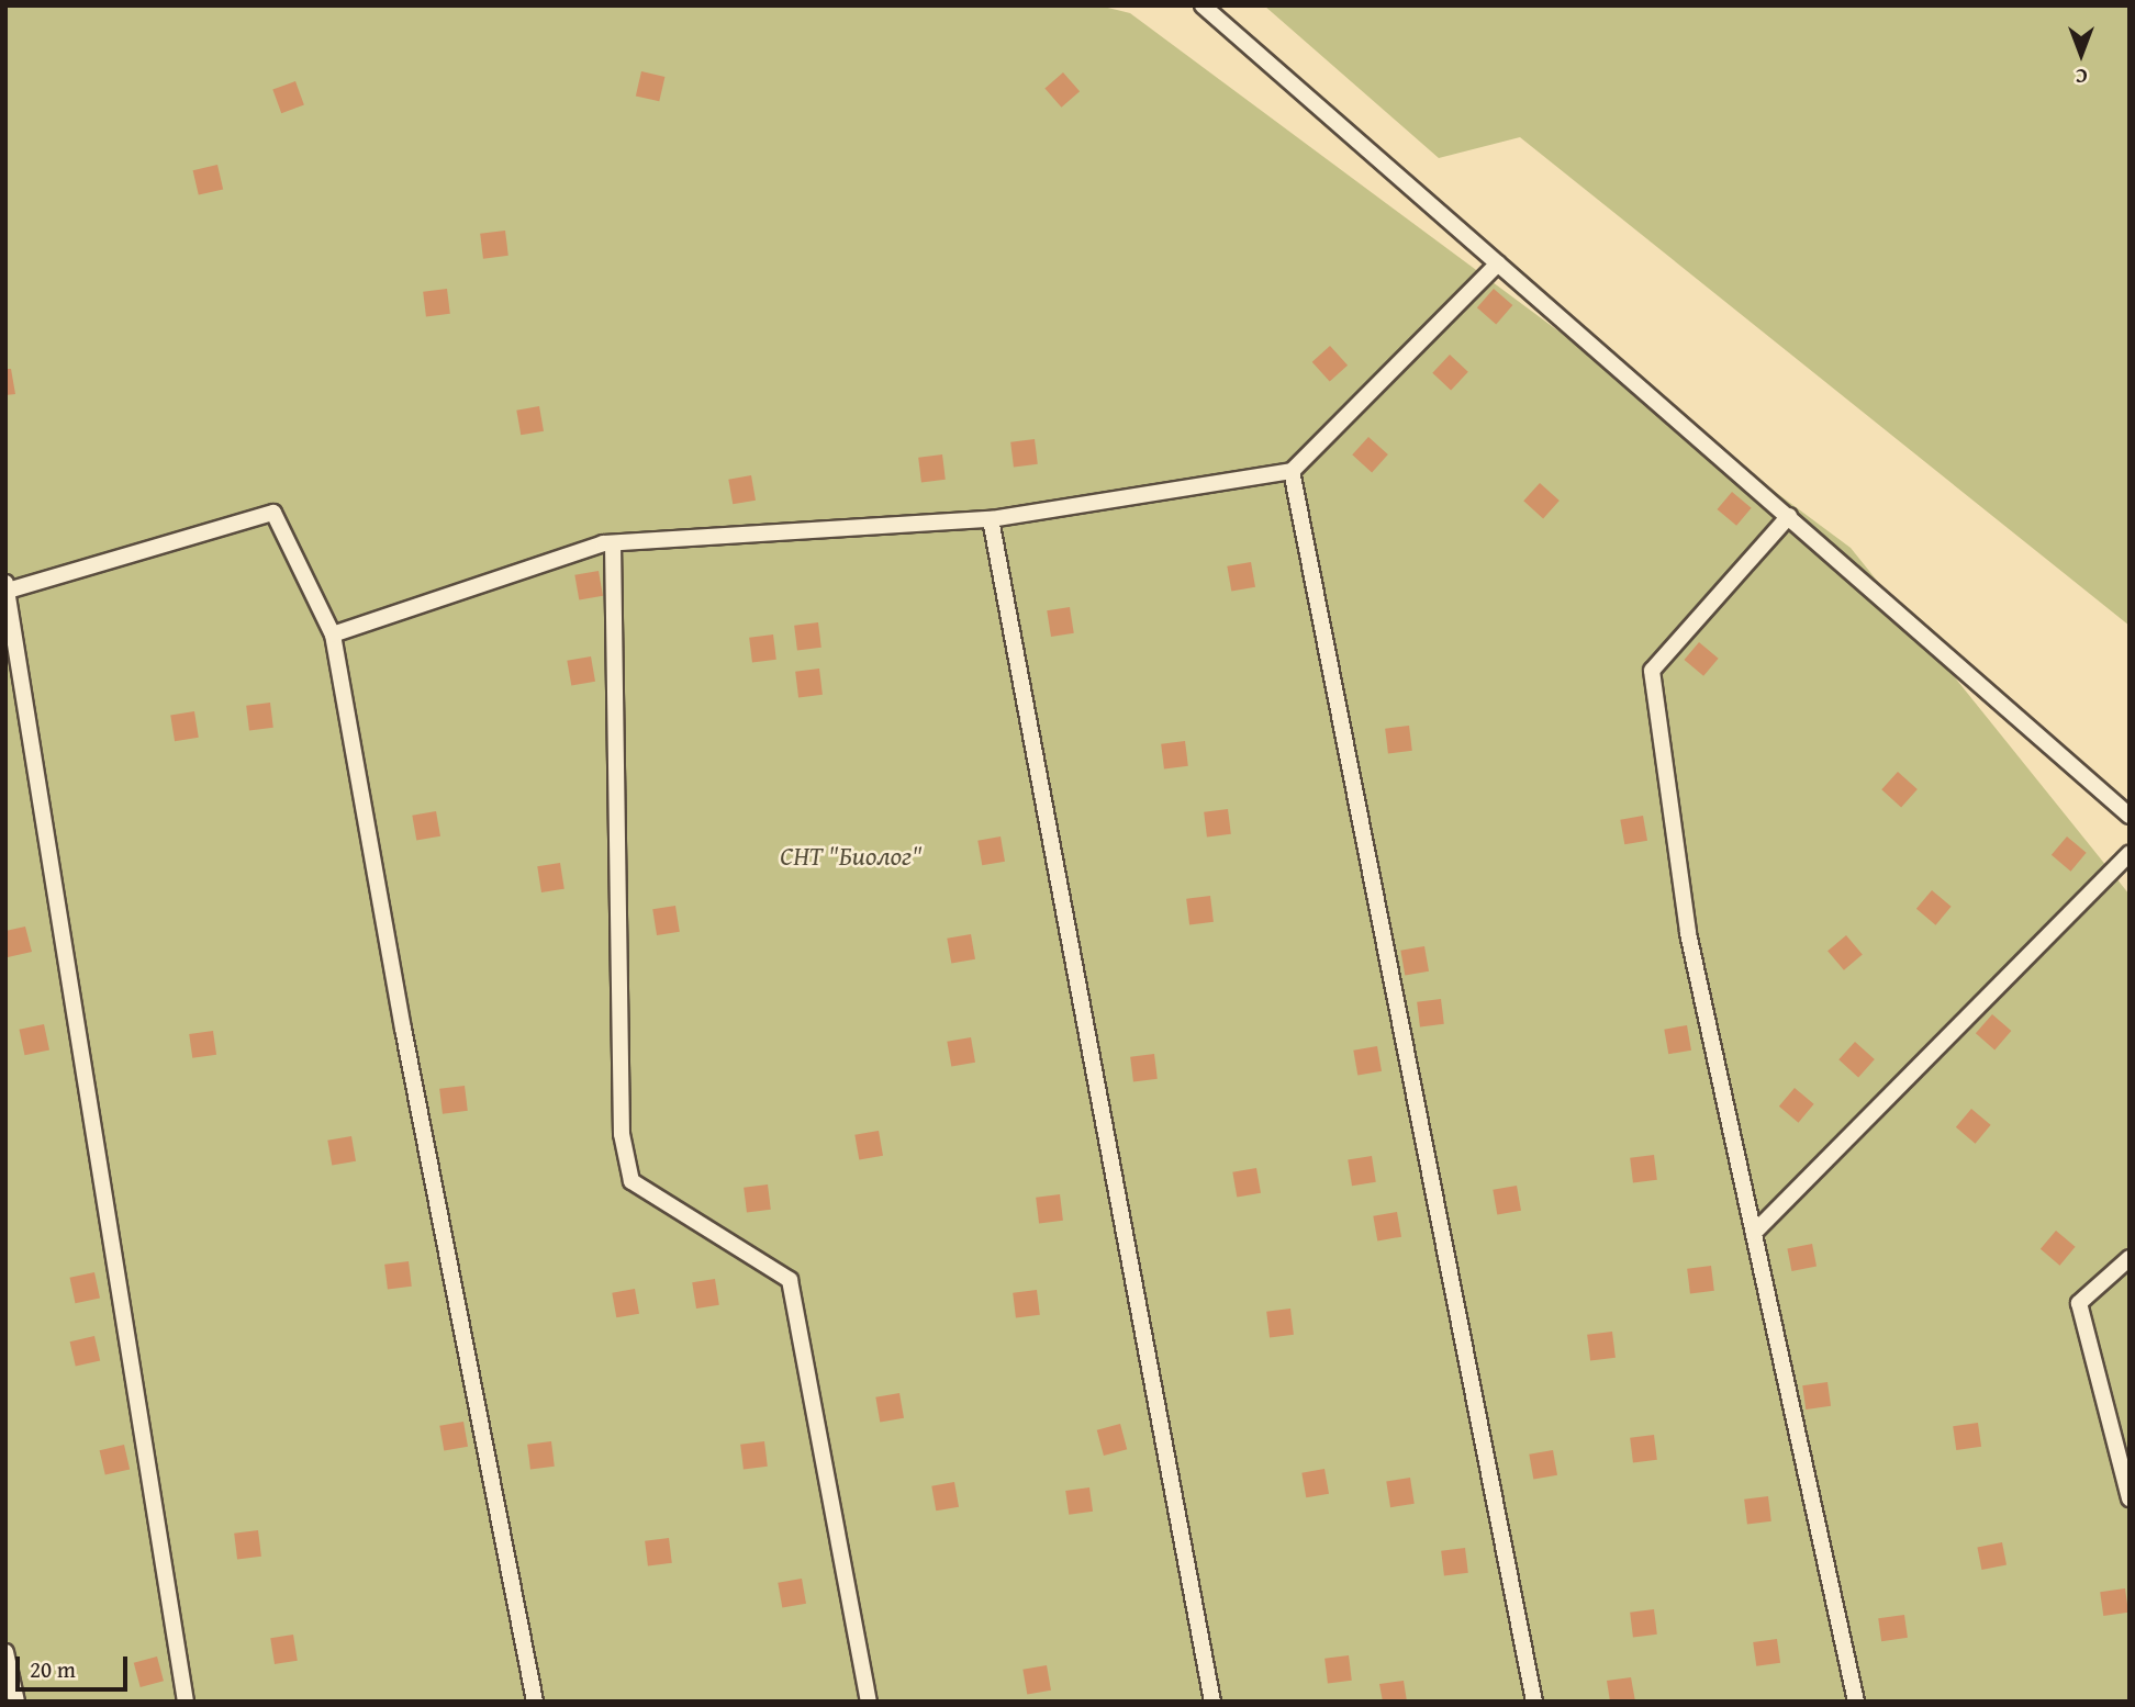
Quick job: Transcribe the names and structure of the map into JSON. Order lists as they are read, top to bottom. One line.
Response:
{"parks":["СНТ \"Биолог\""],"scale_bar":"20 m","north":"bottom"}
